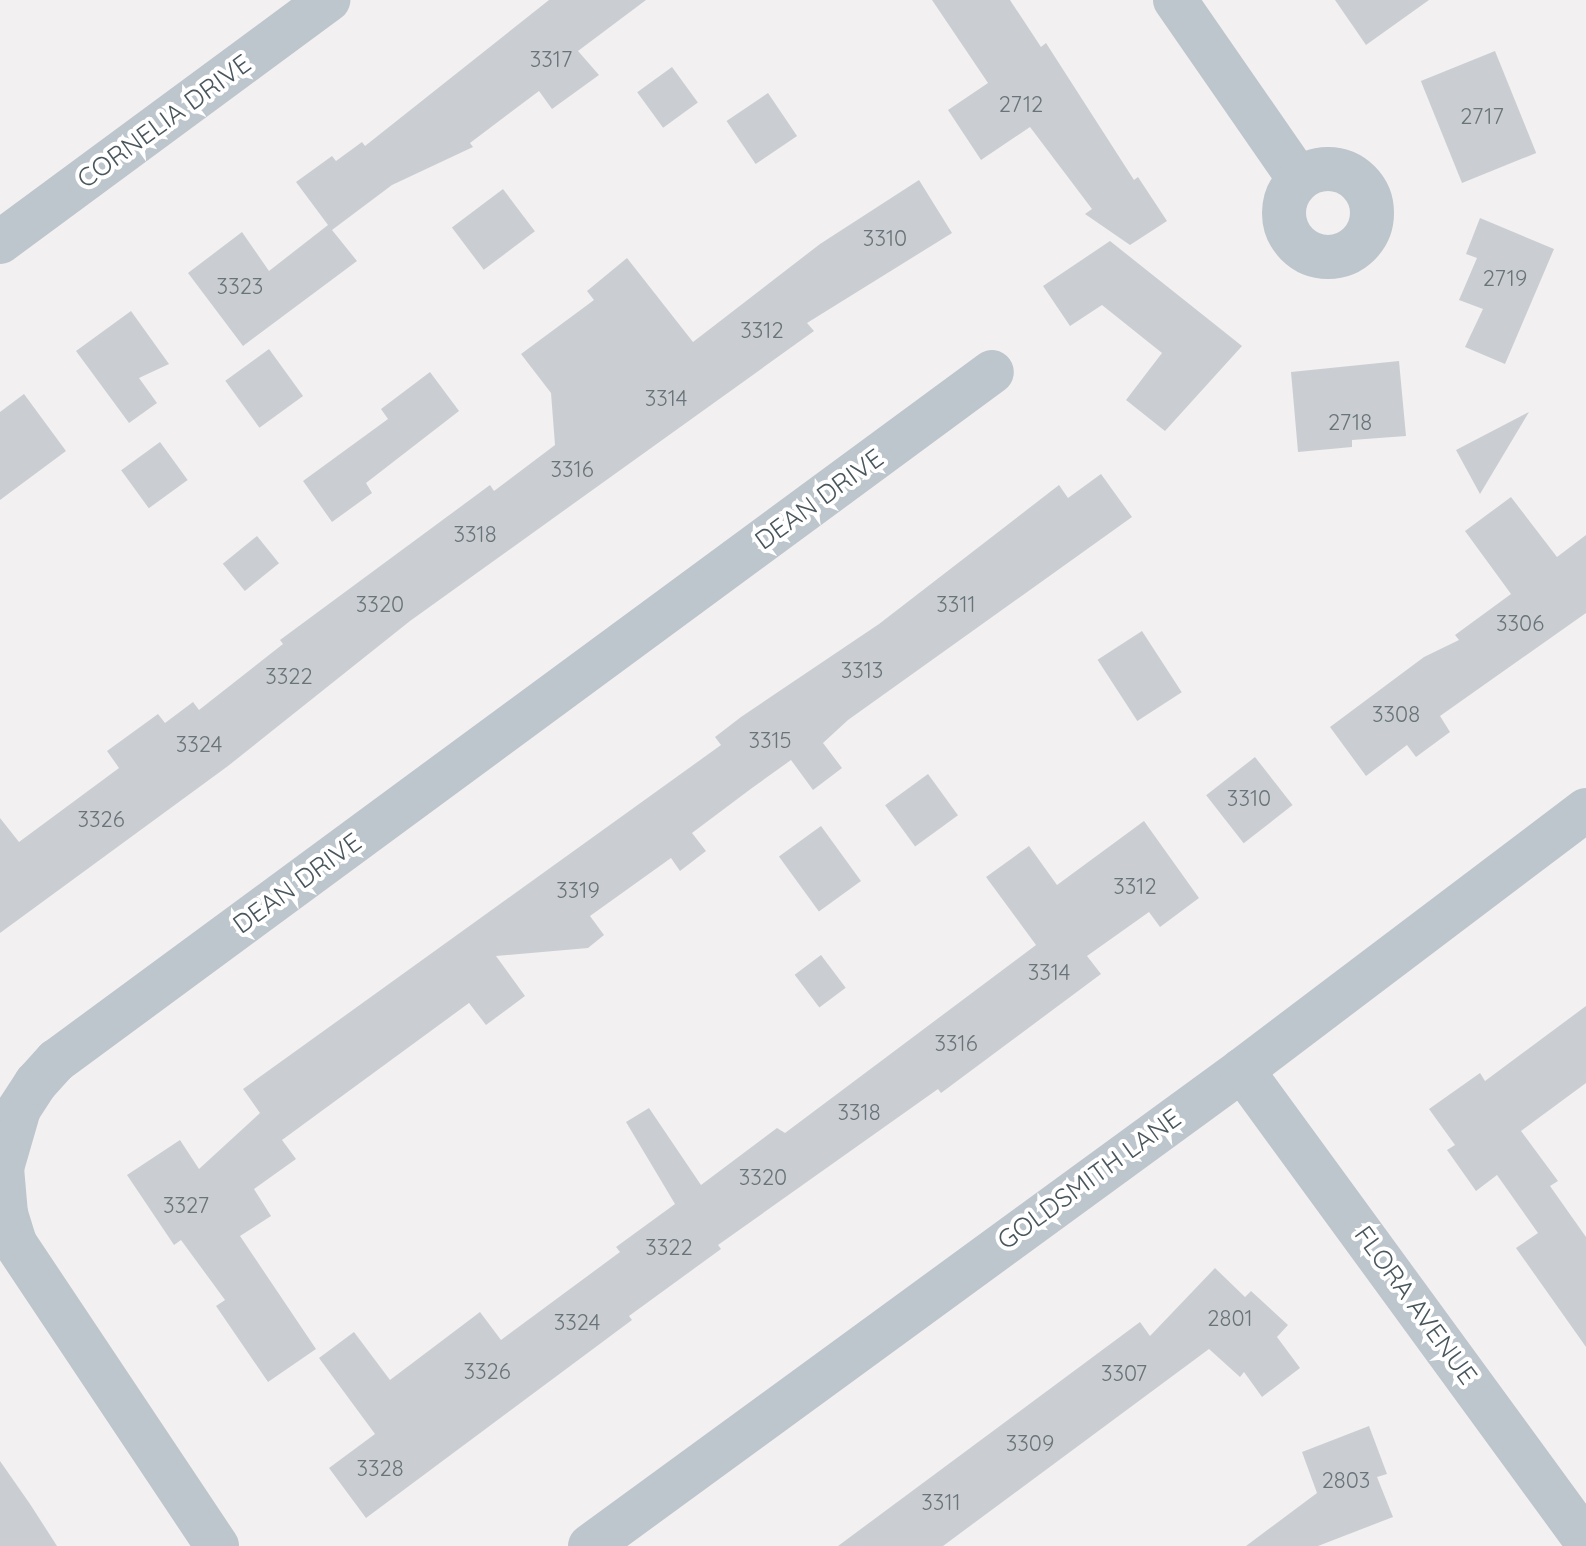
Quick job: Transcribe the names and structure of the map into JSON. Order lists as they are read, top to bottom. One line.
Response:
{"streets":{"street":["CORNELIA DRIVE","DEAN DRIVE","GOLDSMITH LANE","FLORA AVENUE"]},"crossings":[["GOLDSMITH LANE","FLORA AVENUE"]],"house_numbers":["3317","2712","2717","3310","2719","3323","3312","3314","2718","3316","3318","3320","3311","3306","3313","3322","3308","3315","3324","3310","3326","3312","3319","3314","3316","3318","3320","3327","3322","2801","3324","3326","3307","3309","3328","2803","3311"]}
